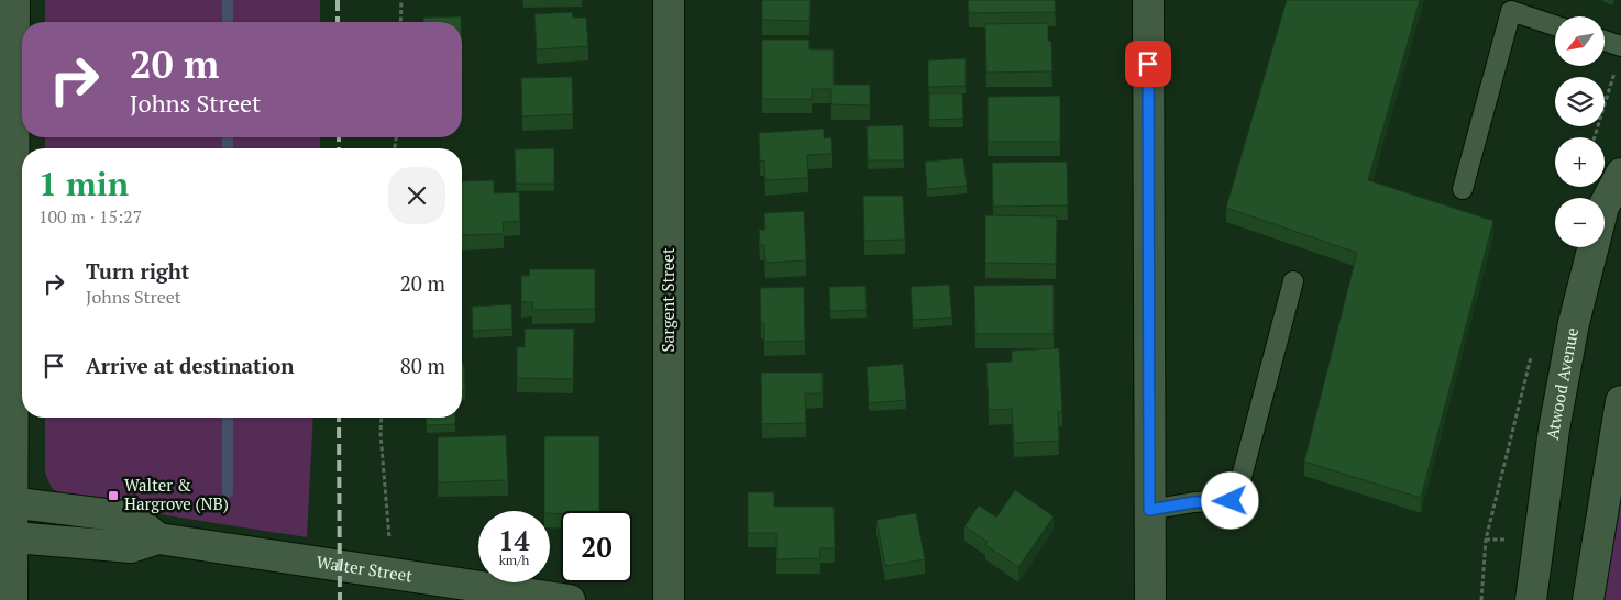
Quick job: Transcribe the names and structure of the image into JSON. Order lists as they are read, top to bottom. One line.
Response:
{"streets":{"street":["Sargent Street","Atwood Avenue","Walter Street"]},"places":{"transit":["Walter & Hargrove (NB)"]},"north":"bottom left","page":{"map_buttons":["+","−"],"turn":["20 m","Johns Street"],"heading":["1 min","100 m · 15:27"],"list":[{"name":"Turn right","note":"Johns Street","value":"20 m"},{"name":"Arrive at destination","value":"80 m"}],"speed":"14 km/h","limit":"20"}}
